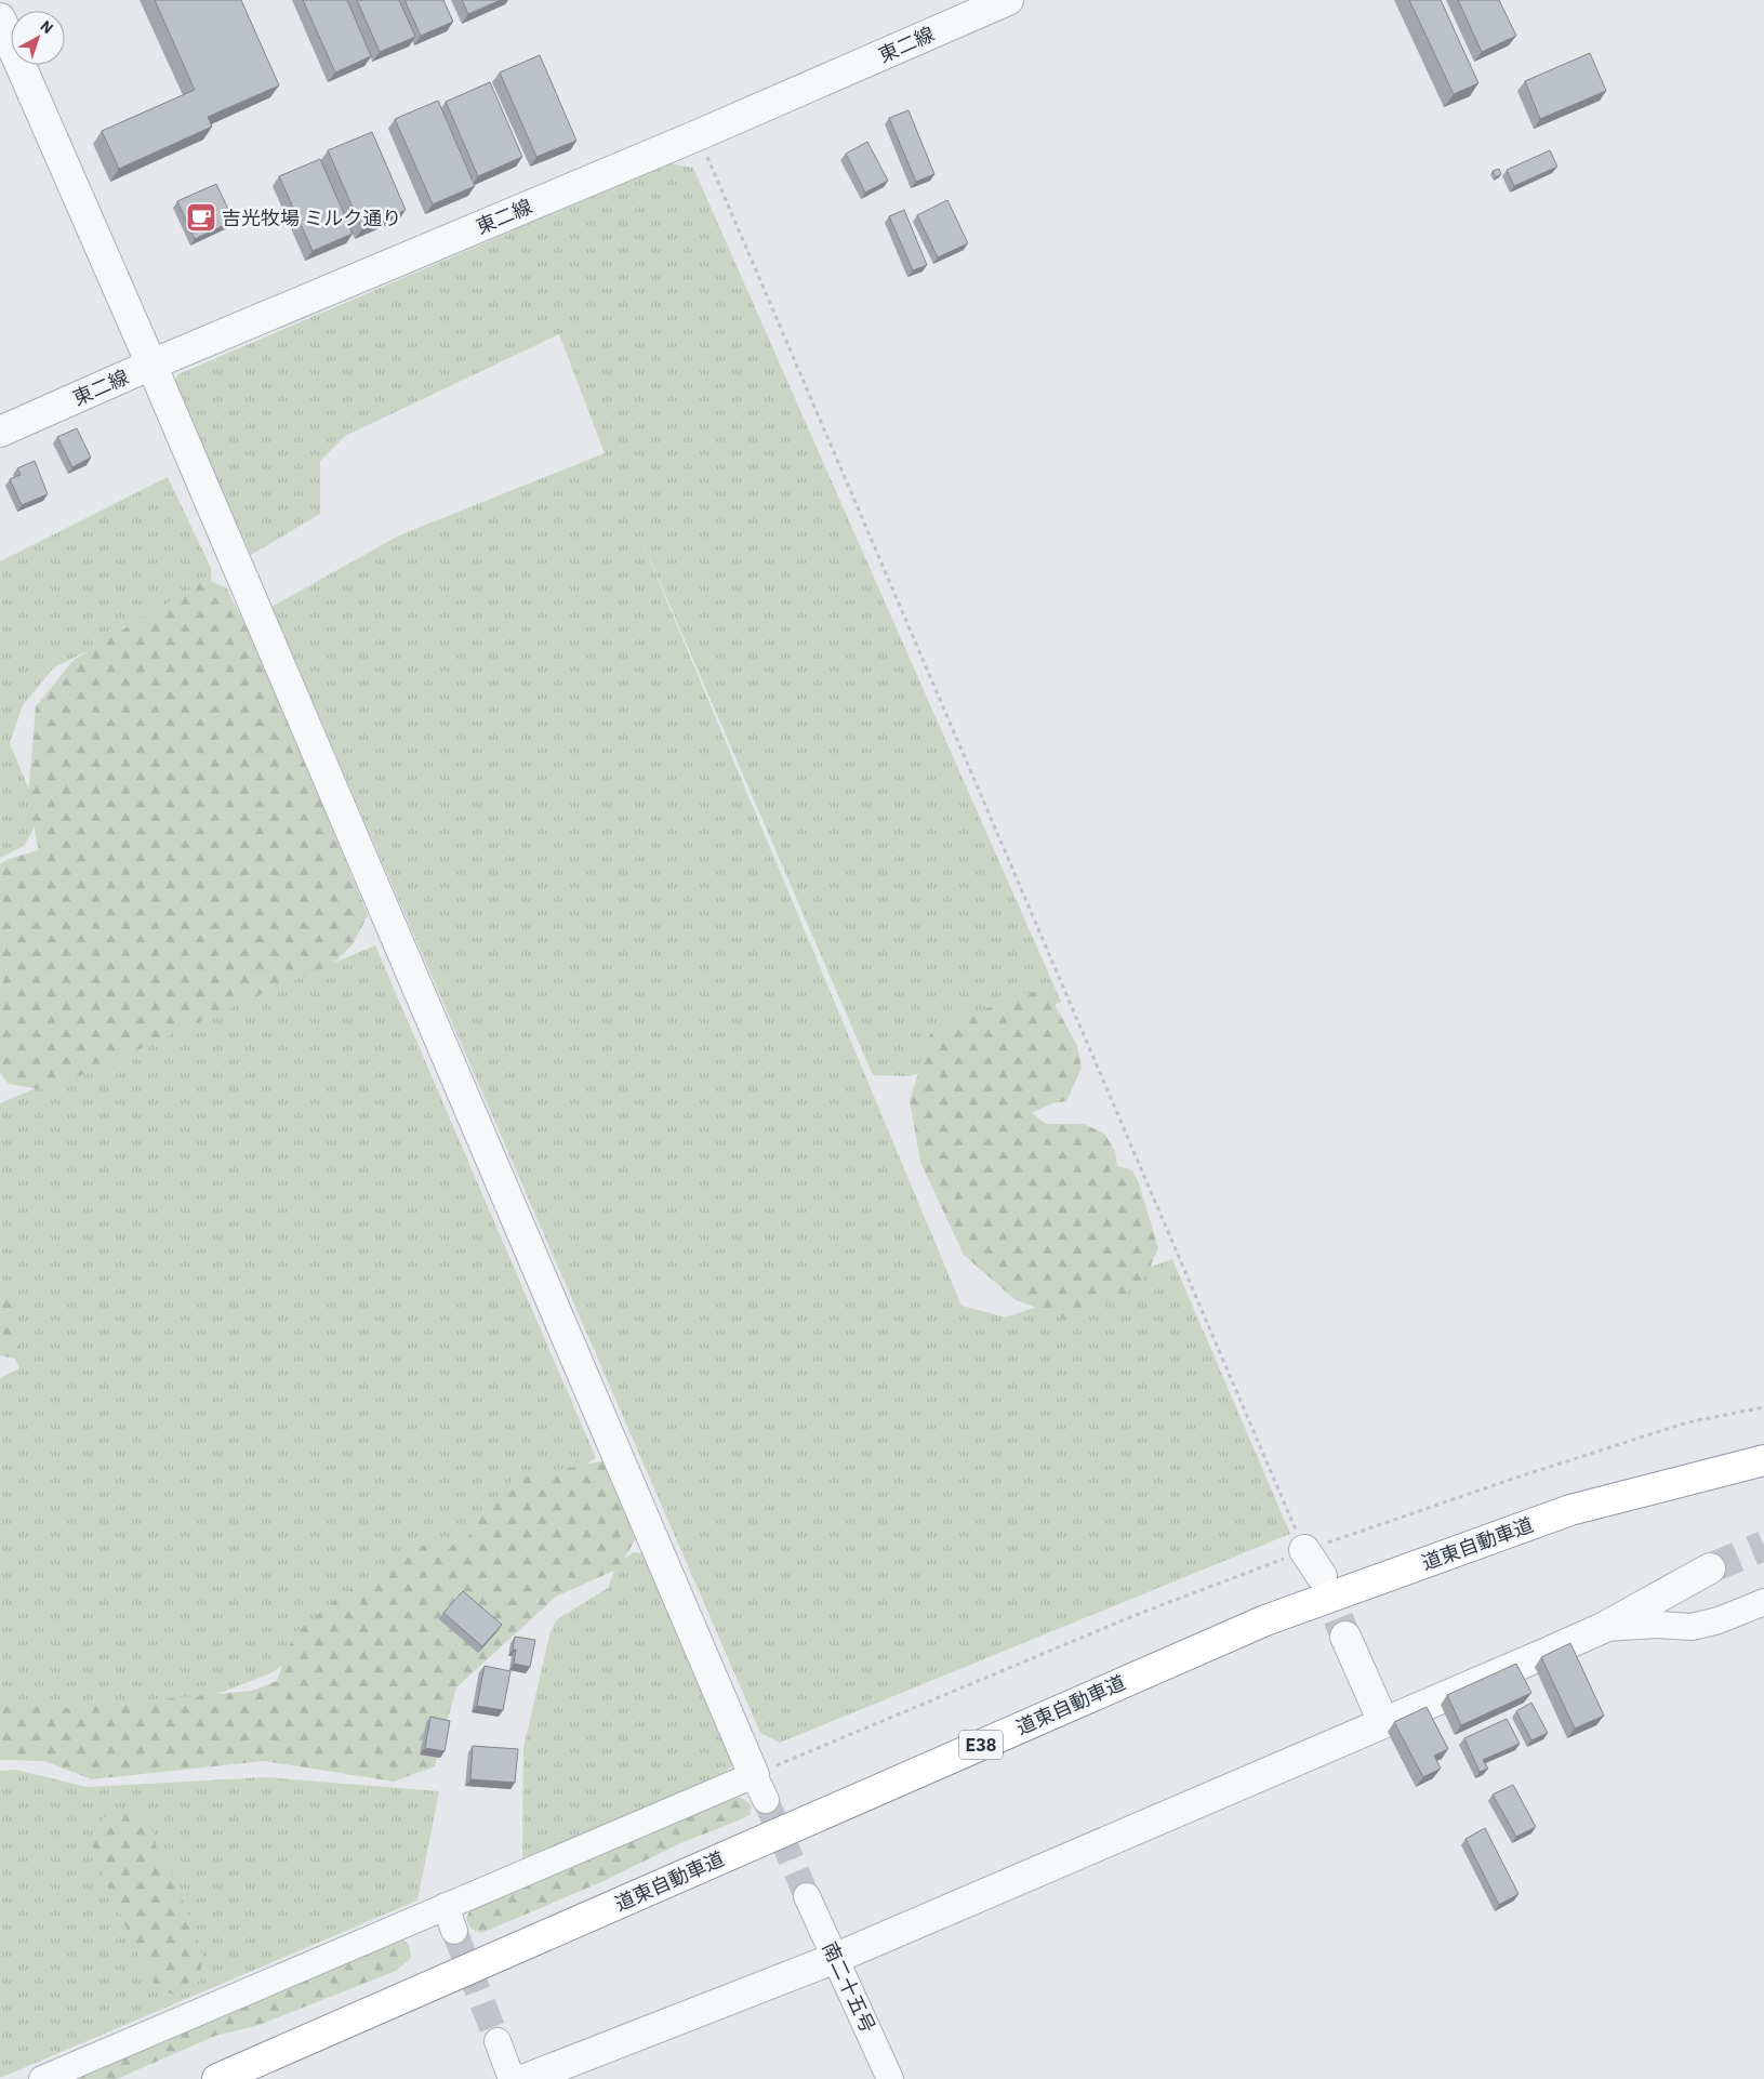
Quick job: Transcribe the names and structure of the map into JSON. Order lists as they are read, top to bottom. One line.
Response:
{"streets":{"highway":["道東自動車道","E38"],"street":["東二線","南二十五号"]},"places":{"cafe":["吉光牧場 ミルク通り"]},"north":"top right"}
